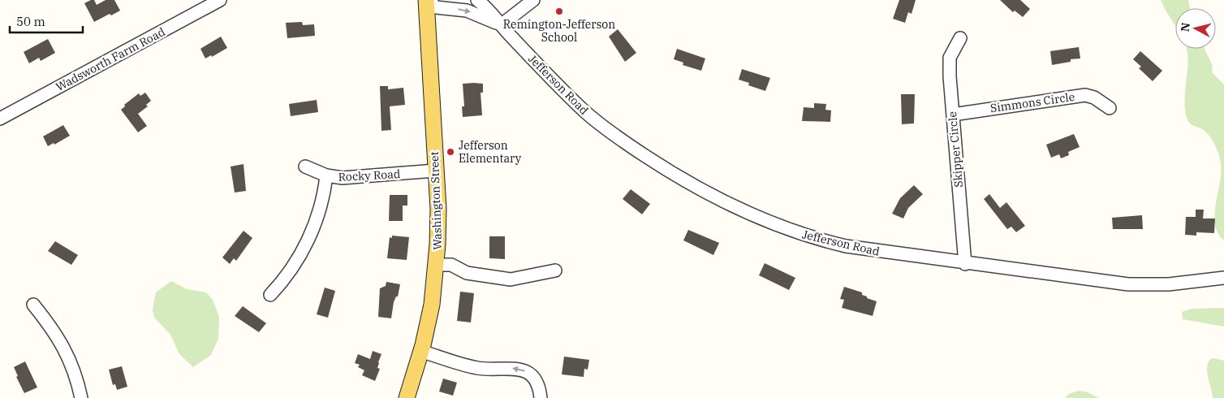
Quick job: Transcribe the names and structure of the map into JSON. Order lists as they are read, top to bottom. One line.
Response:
{"streets":{"main road":["Washington Street"],"street":["Wadsworth Farm Road","Jefferson Road","Simmons Circle","Skipper Circle","Rocky Road"]},"crossings":[["Jefferson Road","Skipper Circle"],["Jefferson Road","Washington Street"],["Simmons Circle","Skipper Circle"],["Rocky Road","Washington Street"]],"places":["Remington-Jefferson School","Jefferson Elementary"],"scale_bar":"50 m","north":"left"}
